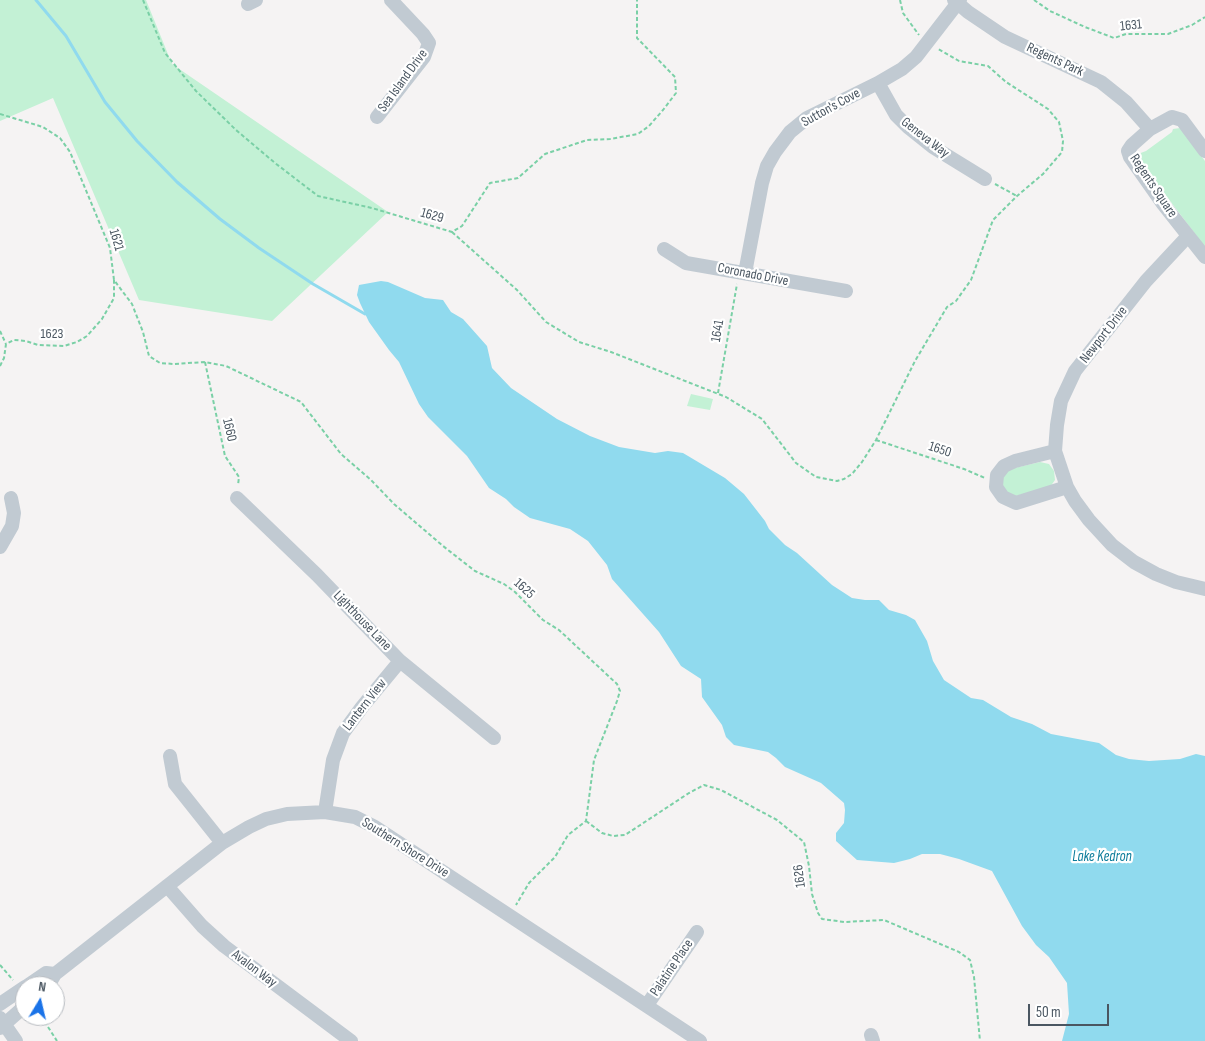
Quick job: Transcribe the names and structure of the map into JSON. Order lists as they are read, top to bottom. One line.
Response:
{"streets":{"street":["Regents Park","Sea Island Drive","Sutton's Cove","Geneva Way","Regents Square","Coronado Drive","Newport Drive","Lighthouse Lane","Lantern View","Southern Shore Drive","Palatine Place","Avalon Way"],"path":["1631","1629","1621","1641","1623","1660","1650","1625","1626"]},"crossings":[["Regents Park","Sutton's Cove"],["Regents Park","Regents Square"],["Sutton's Cove","Geneva Way"],["Sutton's Cove","Coronado Drive"],["Sutton's Cove","1641"],["Regents Square","Newport Drive"],["1621","1623"],["1621","1660"],["1621","1625"],["Coronado Drive","1641"],["1660","1625"],["1660","Lighthouse Lane"],["1625","1626"],["Lighthouse Lane","Lantern View"],["Lantern View","Southern Shore Drive"],["Southern Shore Drive","Palatine Place"],["Southern Shore Drive","Avalon Way"]],"water":["Lake Kedron"],"scale_bar":"50 m","north":"top"}
